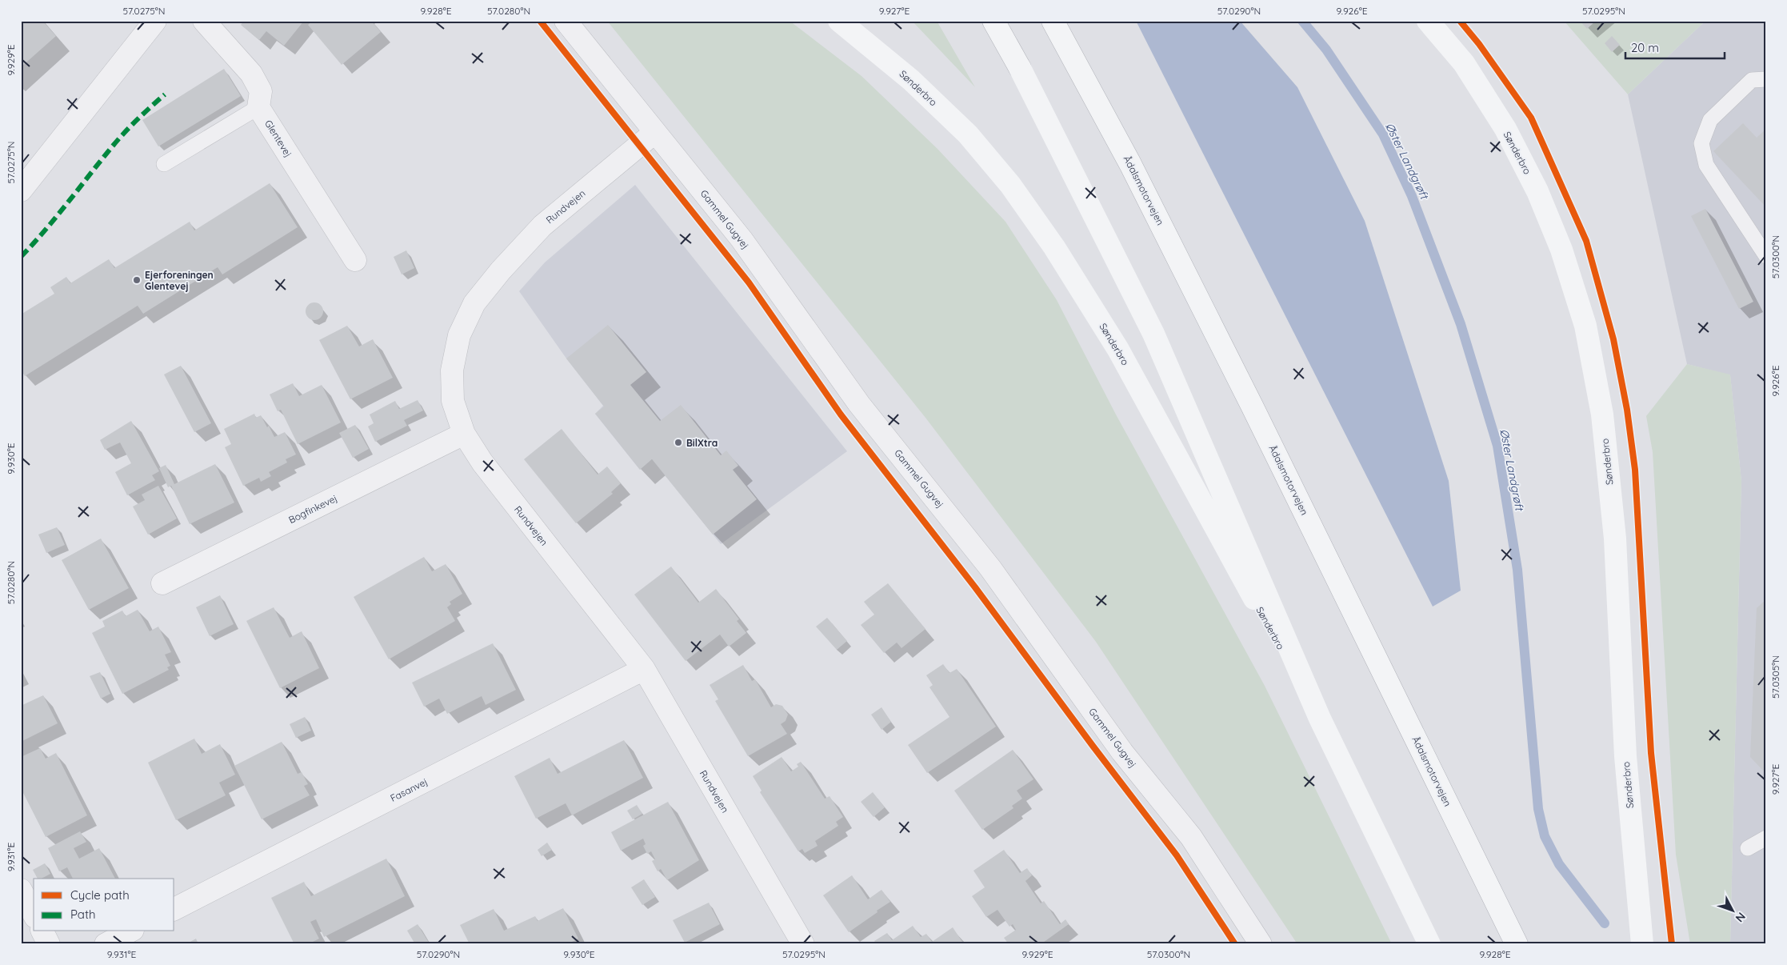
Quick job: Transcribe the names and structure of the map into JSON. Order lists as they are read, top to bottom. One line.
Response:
{"streets":{"main road":["Sønderbro","Ådalsmotorvejen"],"street":["Glentevej","Rundvejen","Gammel Gugvej","Bogfinkevej","Fasanvej"]},"crossings":[["Rundvejen","Gammel Gugvej"],["Rundvejen","Bogfinkevej"],["Rundvejen","Fasanvej"]],"water":["Øster Landgrøft"],"places":["Ejerforeningen Glentevej","BilXtra"],"legend":["Cycle path","Path"],"scale_bar":"20 m","north":"bottom right","coordinates":["57.0275°N","9.928°E","57.0280°N","9.927°E","57.0290°N","9.926°E","57.0295°N","9.929°E","57.0300°N","9.930°E","57.0305°N","9.931°E"]}
